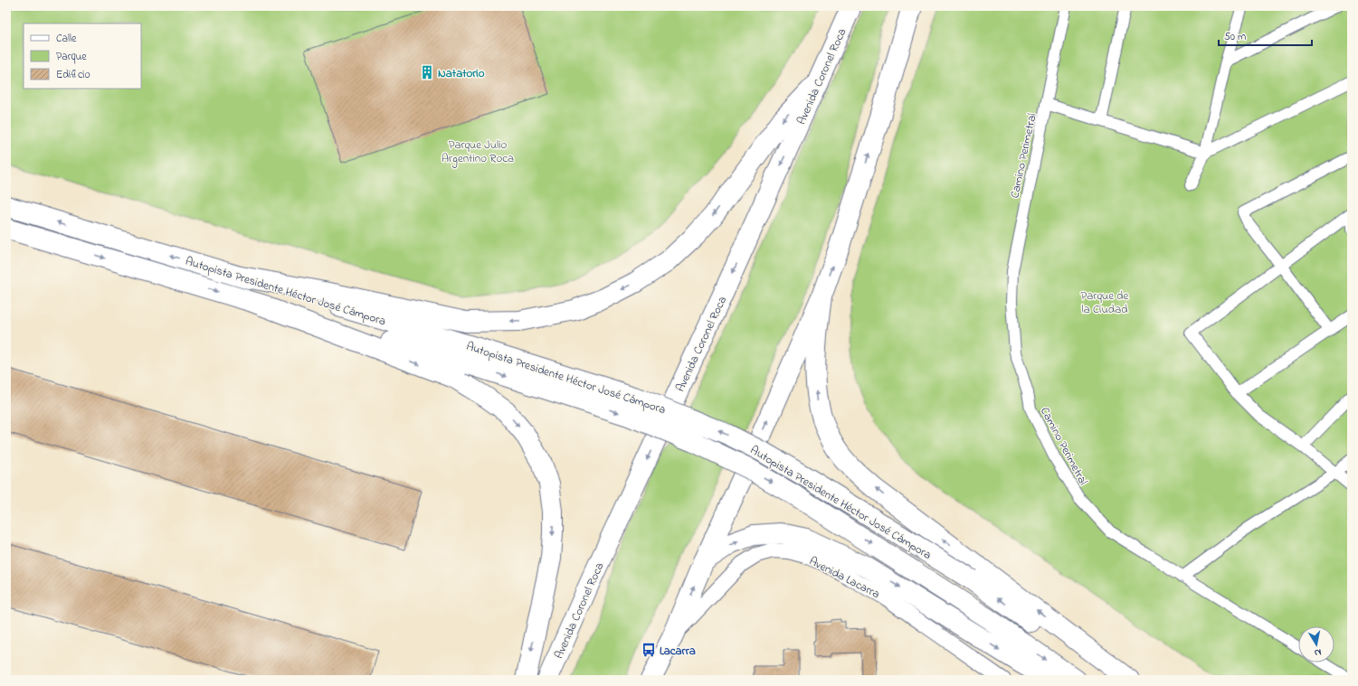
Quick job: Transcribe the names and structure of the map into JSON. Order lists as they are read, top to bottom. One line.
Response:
{"streets":{"main road":["Avenida Coronel Roca","Autopista Presidente Héctor José Cámpora"],"street":["Camino Perimetral","Avenida Lacarra"]},"parks":["Parque Julio Argentino Roca","Parque de la Ciudad"],"places":{"building":["Natatorio"],"bus stop":["Lacarra"]},"legend":["Calle","Parque","Edificio"],"scale_bar":"50 m","north":"bottom"}
